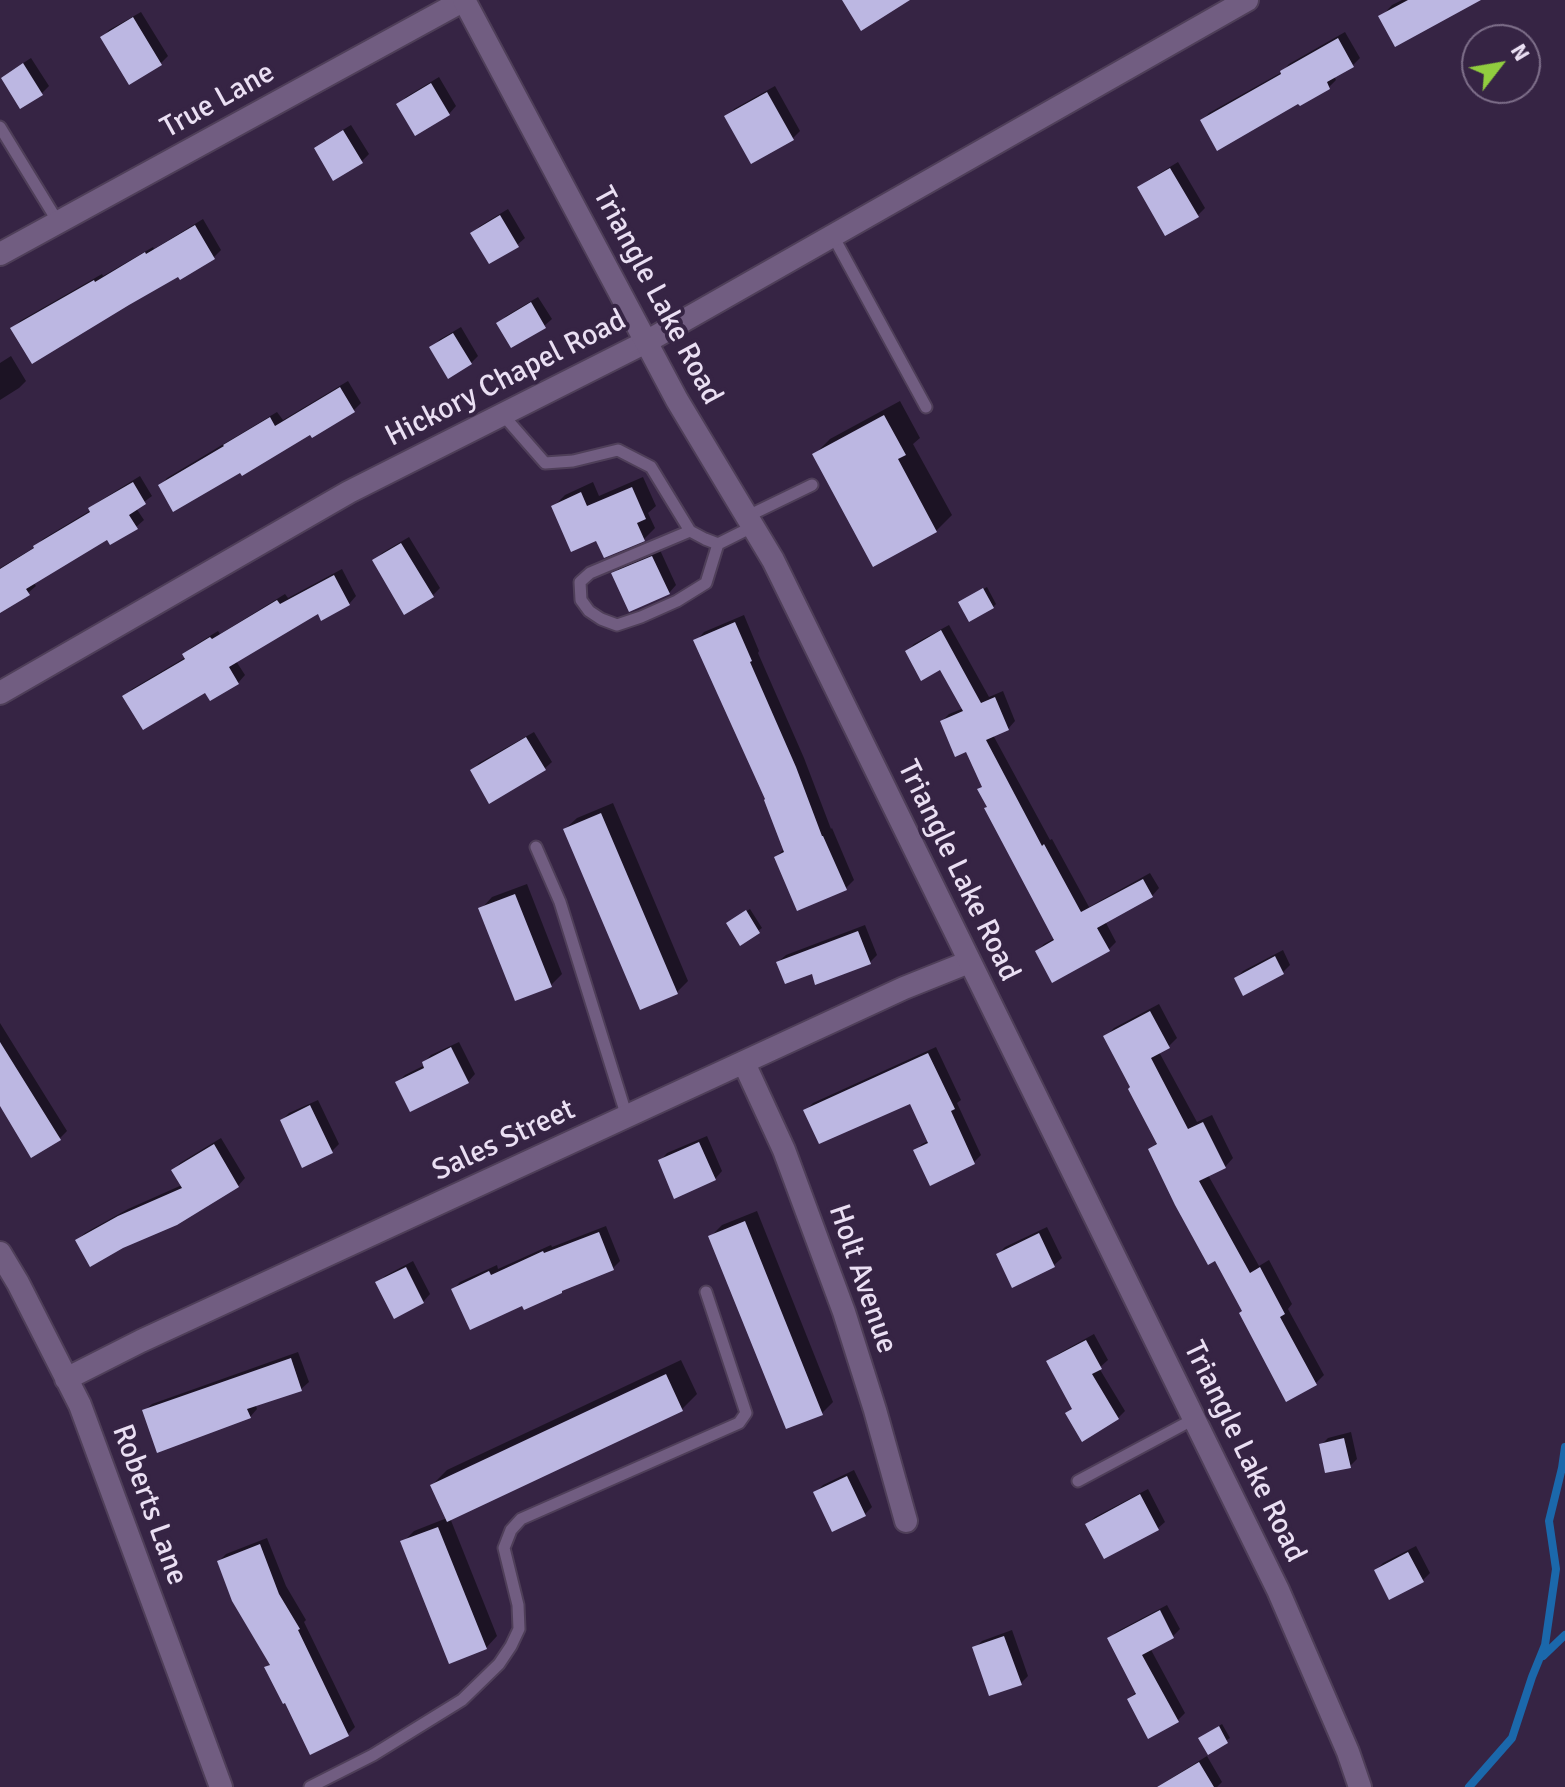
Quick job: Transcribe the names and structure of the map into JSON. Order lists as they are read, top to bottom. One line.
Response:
{"streets":{"street":["True Lane","Triangle Lake Road","Hickory Chapel Road","Sales Street","Holt Avenue","Roberts Lane"]},"crossings":[["True Lane","Triangle Lake Road"],["Triangle Lake Road","Hickory Chapel Road"],["Triangle Lake Road","Sales Street"],["Sales Street","Holt Avenue"],["Sales Street","Roberts Lane"]],"north":"top right"}
